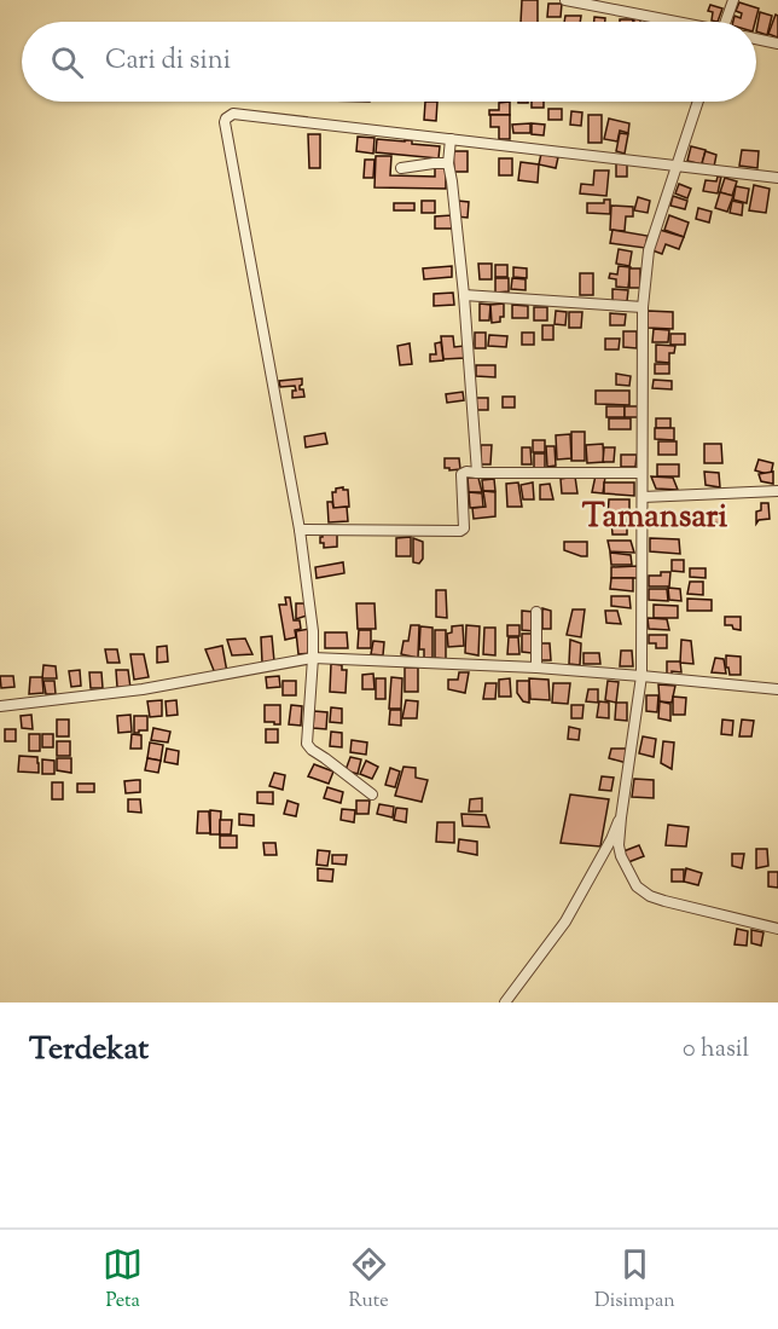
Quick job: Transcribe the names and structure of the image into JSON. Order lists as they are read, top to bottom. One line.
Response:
{"districts":["Tamansari"],"page":{"search":"Cari di sini","heading":["Terdekat","0 hasil"],"nav":["Peta","Rute","Disimpan"]}}
